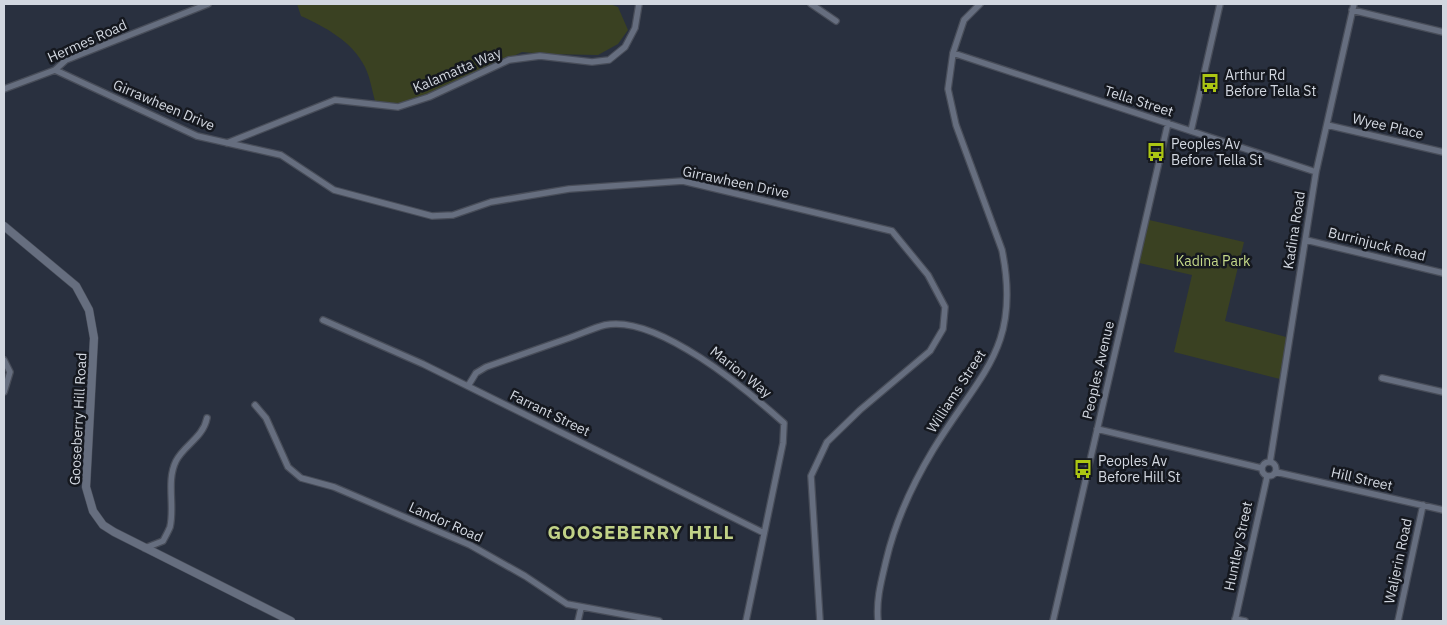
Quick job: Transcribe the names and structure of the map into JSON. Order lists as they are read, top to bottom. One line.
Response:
{"streets":{"street":["Hermes Road","Kalamatta Way","Tella Street","Girrawheen Drive","Wyee Place","Kadina Road","Burrinjuck Road","Peoples Avenue","Marion Way","Williams Street","Farrant Street","Gooseberry Hill Road","Hill Street","Landor Road","Huntley Street","Waljerin Road"]},"crossings":[["Hermes Road","Girrawheen Drive"],["Kalamatta Way","Girrawheen Drive"],["Tella Street","Kadina Road"],["Tella Street","Peoples Avenue"],["Tella Street","Williams Street"],["Wyee Place","Kadina Road"],["Kadina Road","Burrinjuck Road"],["Kadina Road","Hill Street"],["Kadina Road","Huntley Street"],["Marion Way","Farrant Street"],["Hill Street","Huntley Street"],["Hill Street","Waljerin Road"]],"districts":["GOOSEBERRY HILL"],"parks":["Kadina Park"],"places":{"bus stop":["Arthur Rd Before Tella St","Peoples Av Before Tella St","Peoples Av Before Hill St"]}}
